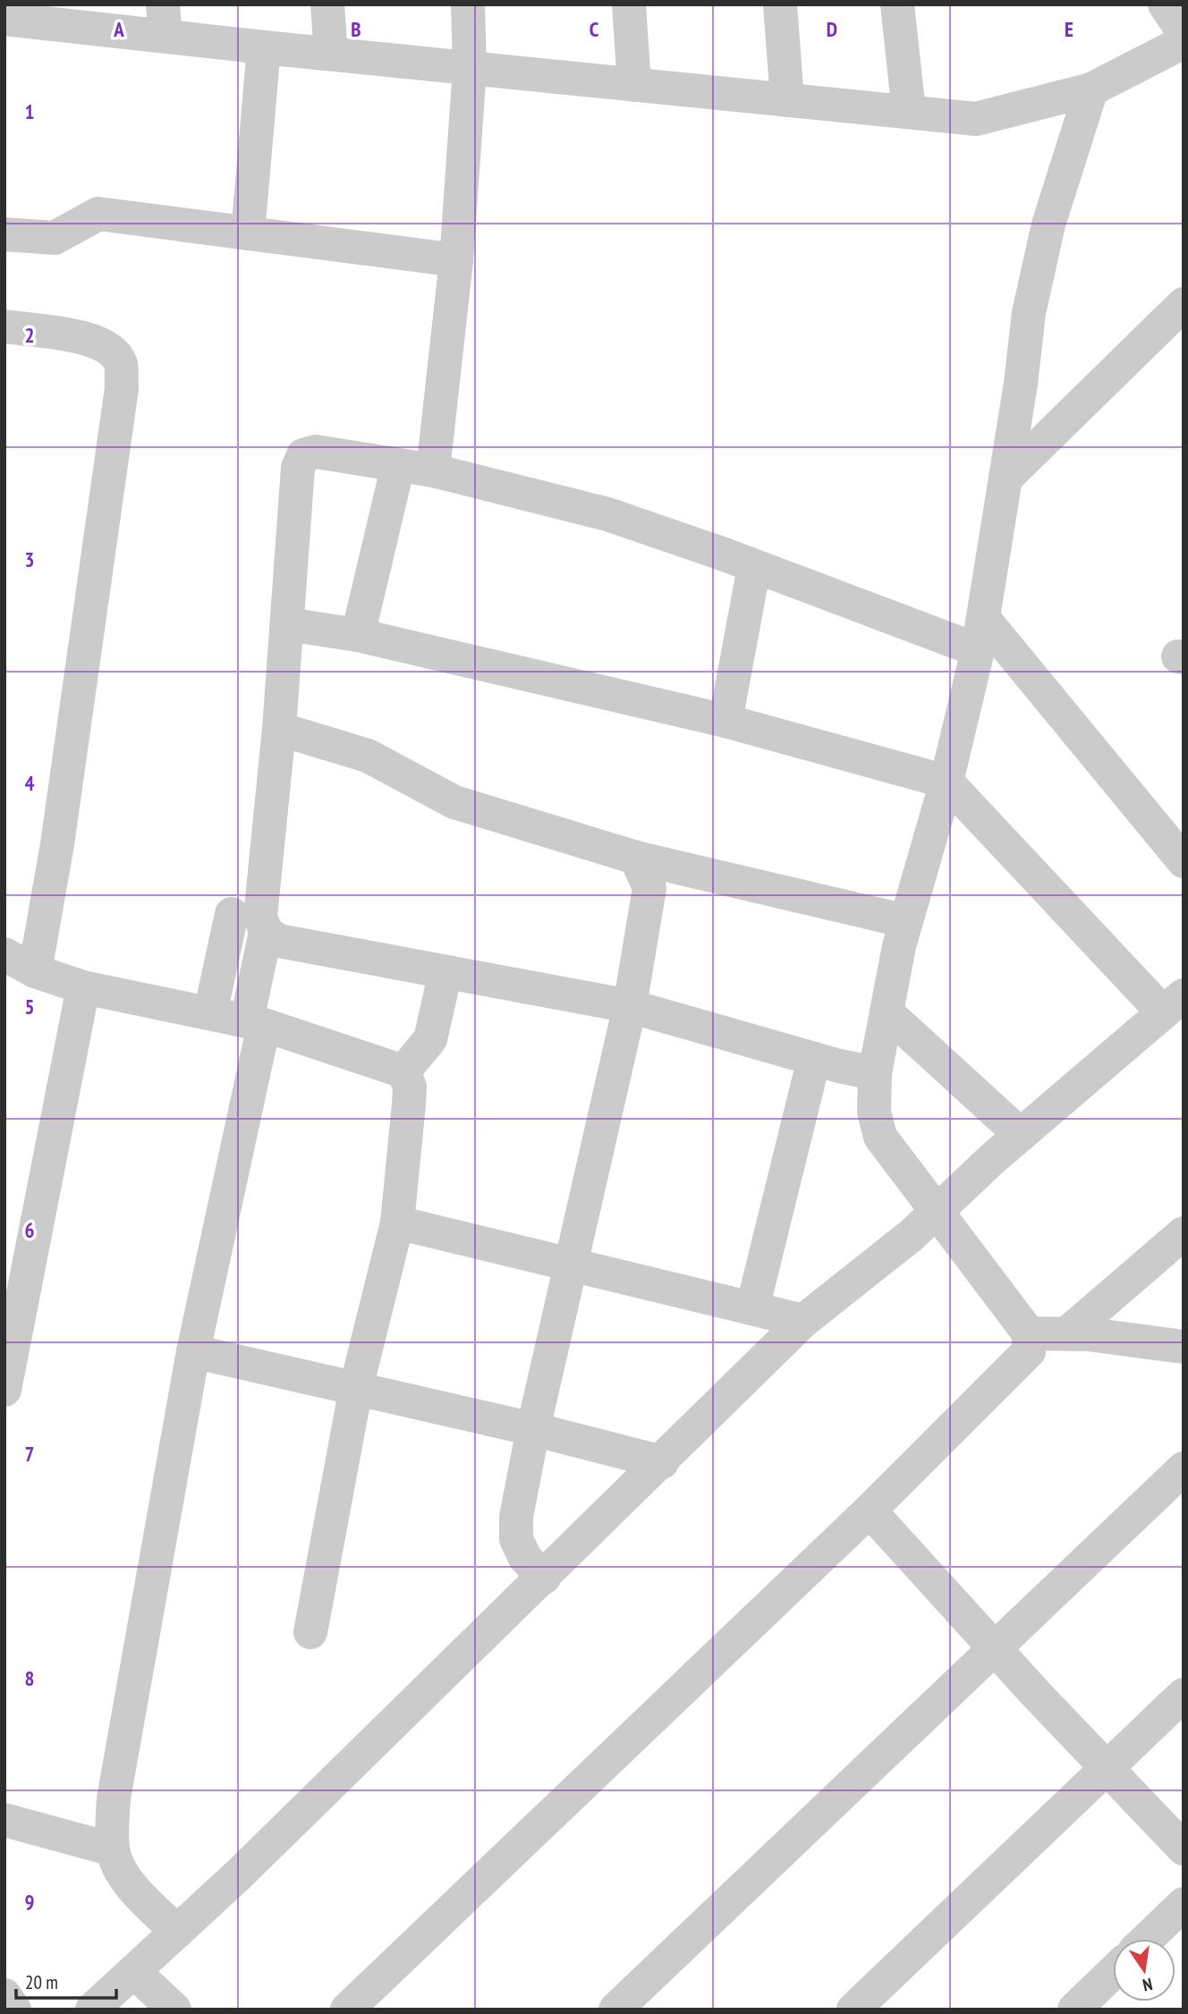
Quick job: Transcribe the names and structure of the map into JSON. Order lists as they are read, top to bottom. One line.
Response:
{"scale_bar":"20 m","north":"bottom","grid":{"columns":["A","B","C","D","E"],"rows":["1","2","3","4","5","6","7","8","9"]}}
